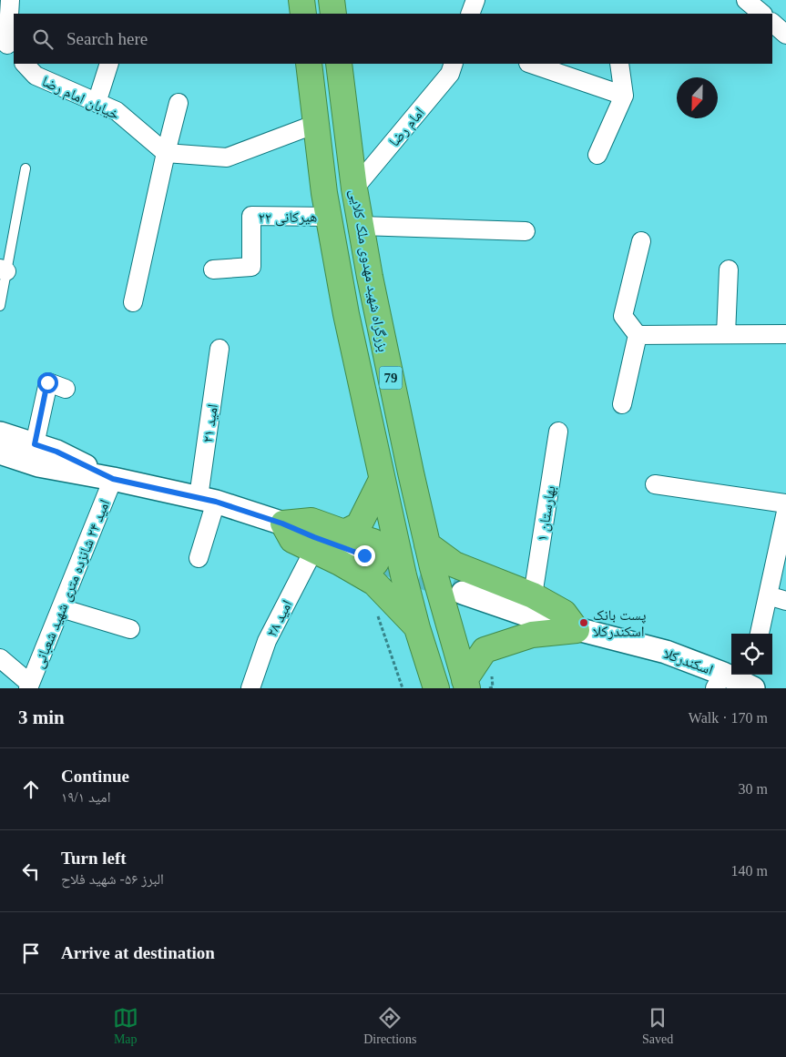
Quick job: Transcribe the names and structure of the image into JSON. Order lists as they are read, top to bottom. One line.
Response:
{"streets":{"highway":["بزرگراه شهید مهدوی ملک کلایی","79"],"street":["خیابان امام رضا","امام رضا","هیرکانی ۲۲","امید ۲۱","بهارستان ۱","امید ۲۴ شانزده متری شهید شعبانی","امید ۲۸","اسکندرکلا"]},"crossings":[["امام رضا","بزرگراه شهید مهدوی ملک کلایی"],["هیرکانی ۲۲","بزرگراه شهید مهدوی ملک کلایی"]],"places":["پست بانک اسکندرکلا"],"north":"bottom","page":{"search":"Search here","heading":["3 min","Walk · 170 m"],"list":[["Continue","امید ۱۹/۱","30 m"],["Turn left","البرز ۵۶- شهید فلاح","140 m"],"Arrive at destination"],"nav":["Map","Directions","Saved"]}}
